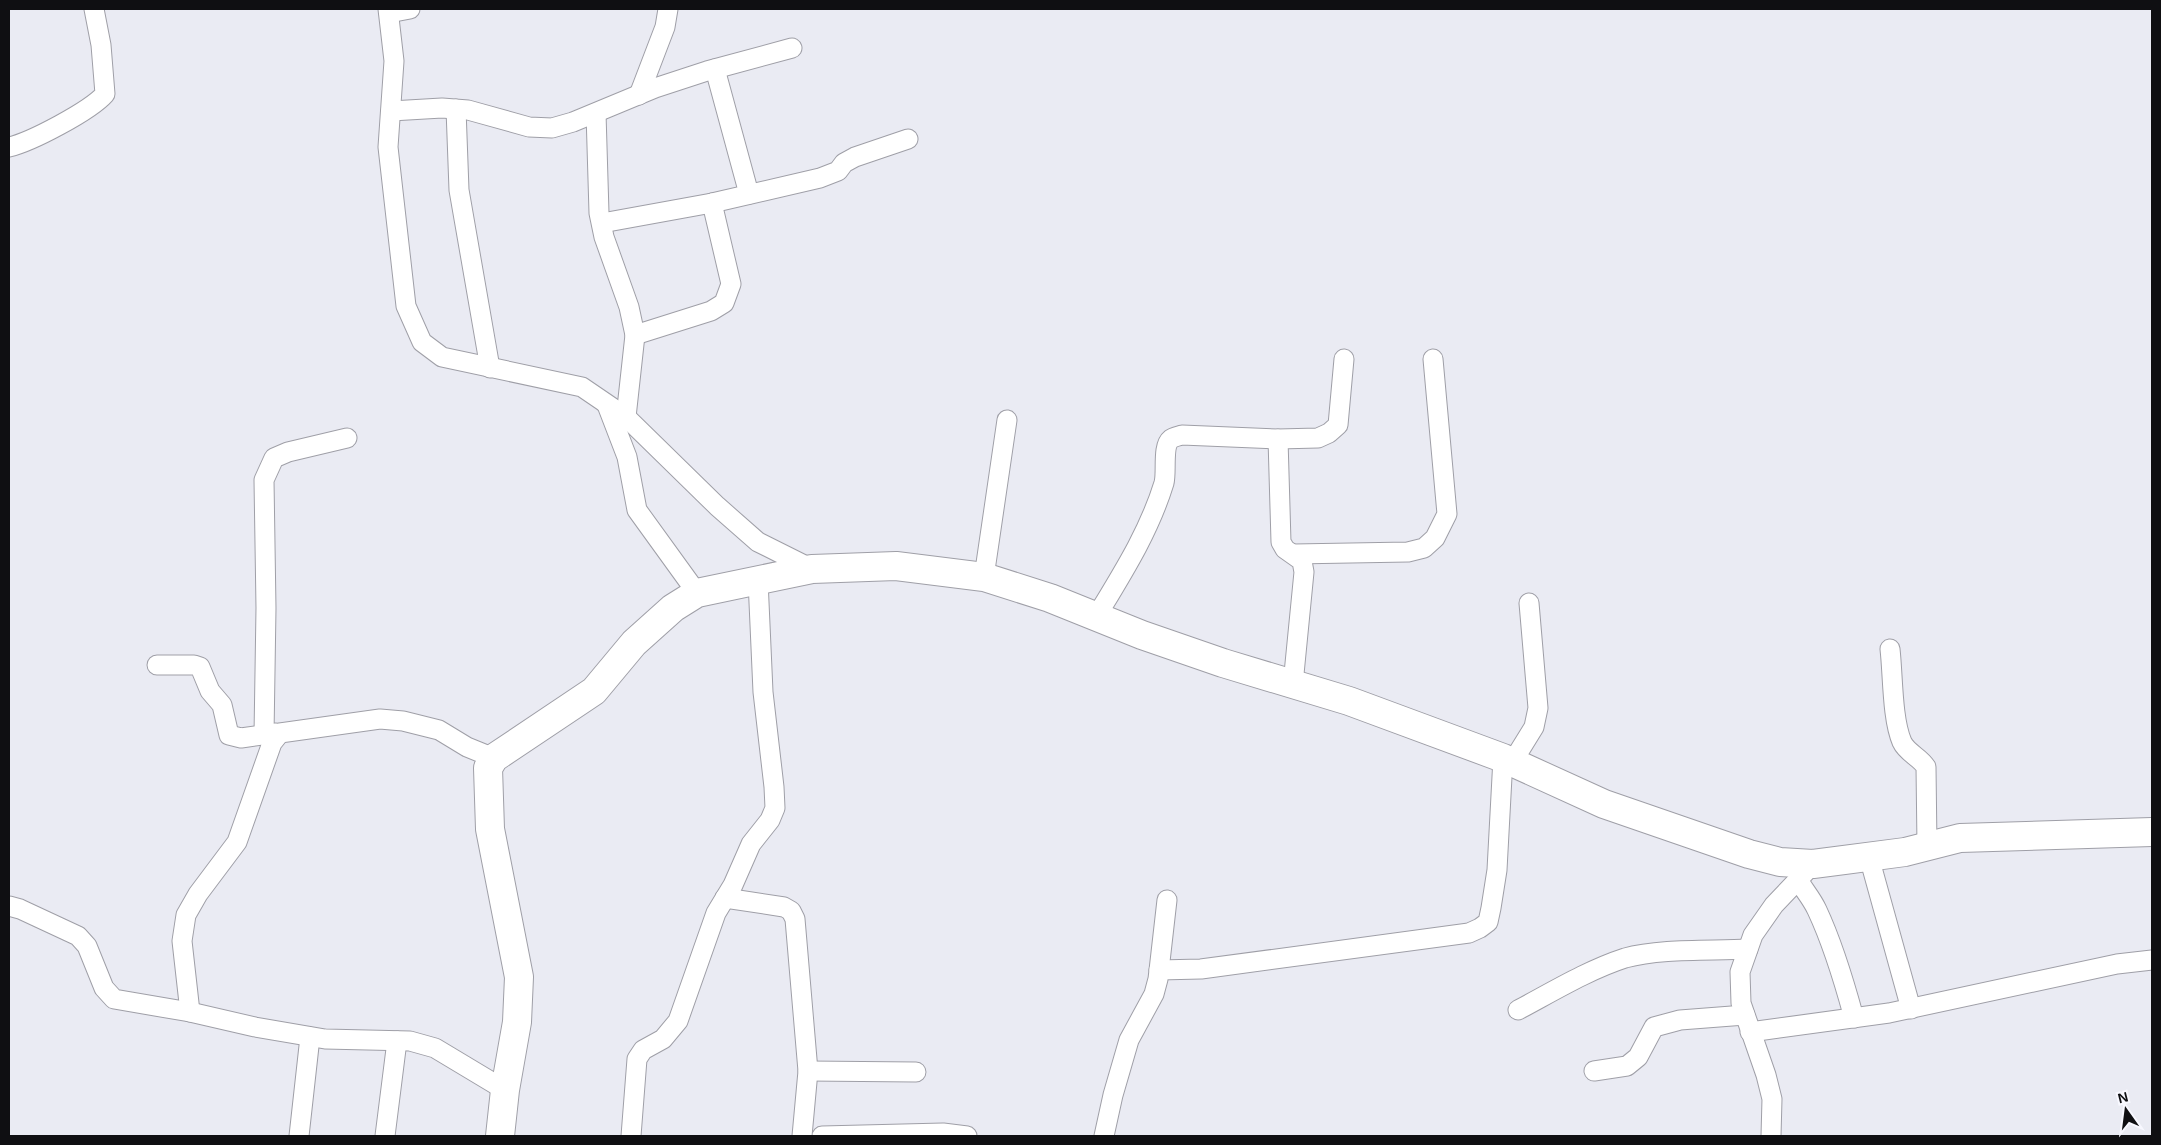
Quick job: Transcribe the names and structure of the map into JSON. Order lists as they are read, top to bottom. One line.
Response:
{"north":"top"}
